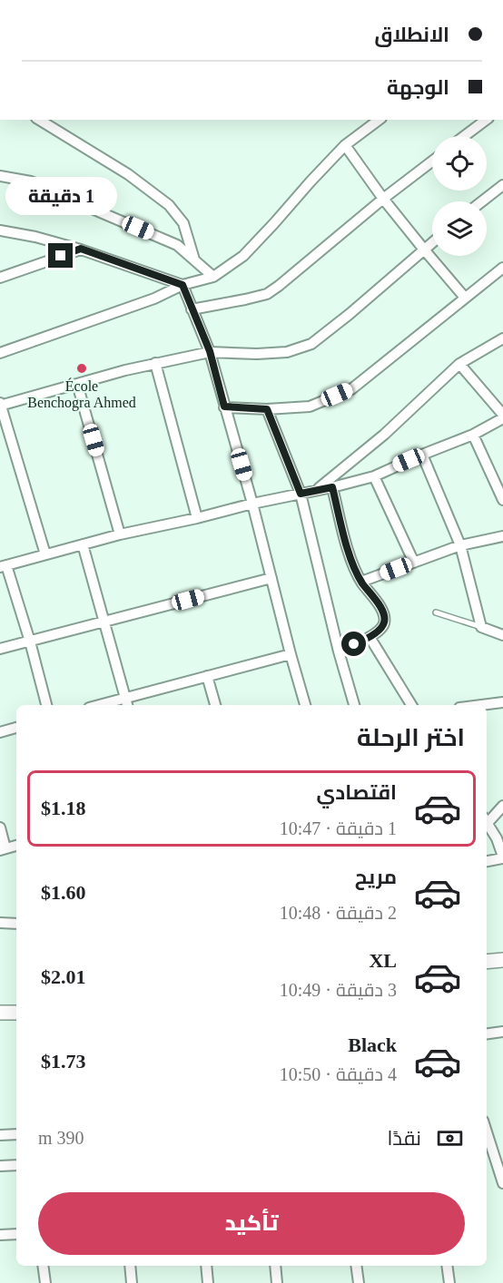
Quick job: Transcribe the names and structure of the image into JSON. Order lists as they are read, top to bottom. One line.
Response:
{"places":["École Benchogra Ahmed"],"page":{"banner":["الانطلاق","الوجهة"],"bubble":"1 دقيقة","heading":"اختر الرحلة","list":[{"name":"اقتصادي","note":"1 دقيقة · 10:47","value":"$1.18"},{"name":"مريح","note":"2 دقيقة · 10:48","value":"$1.60"},{"name":"XL","note":"3 دقيقة · 10:49","value":"$2.01"},{"name":"Black","note":"4 دقيقة · 10:50","value":"$1.73"}],"pay":["نقدًا","390 m"],"buttons":"تأكيد"}}
